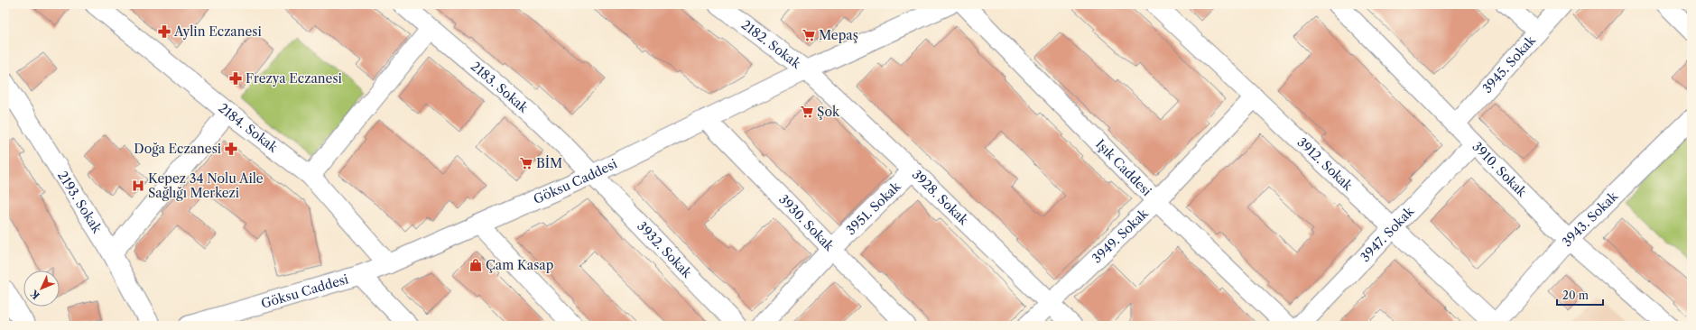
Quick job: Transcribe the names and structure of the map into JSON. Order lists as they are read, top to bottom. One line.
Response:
{"streets":{"street":["2182. Sokak","3945. Sokak","2183. Sokak","2184. Sokak","3912. Sokak","Işık Caddesi","3910. Sokak","Göksu Caddesi","3928. Sokak","2193. Sokak","3951. Sokak","3943. Sokak","3930. Sokak","3947. Sokak","3949. Sokak","3932. Sokak"]},"crossings":[["2182. Sokak","Göksu Caddesi"],["2182. Sokak","3928. Sokak"],["3945. Sokak","3910. Sokak"],["2183. Sokak","Göksu Caddesi"],["2183. Sokak","3932. Sokak"],["2184. Sokak","Göksu Caddesi"],["3912. Sokak","3943. Sokak"],["3912. Sokak","3947. Sokak"],["3912. Sokak","3949. Sokak"],["Işık Caddesi","3949. Sokak"],["3910. Sokak","3943. Sokak"],["3910. Sokak","3947. Sokak"],["Göksu Caddesi","3928. Sokak"],["Göksu Caddesi","3930. Sokak"],["Göksu Caddesi","3932. Sokak"],["3928. Sokak","3951. Sokak"],["3928. Sokak","3949. Sokak"],["3951. Sokak","3930. Sokak"]],"places":{"pharmacy":["Aylin Eczanesi","Frezya Eczanesi","Doğa Eczanesi"],"supermarket":["Mepaş","Şok","BİM"],"hospital":["Kepez 34 Nolu Aile Sağlığı Merkezi"],"shop":["Çam Kasap"]},"scale_bar":"20 m","north":"bottom left"}
